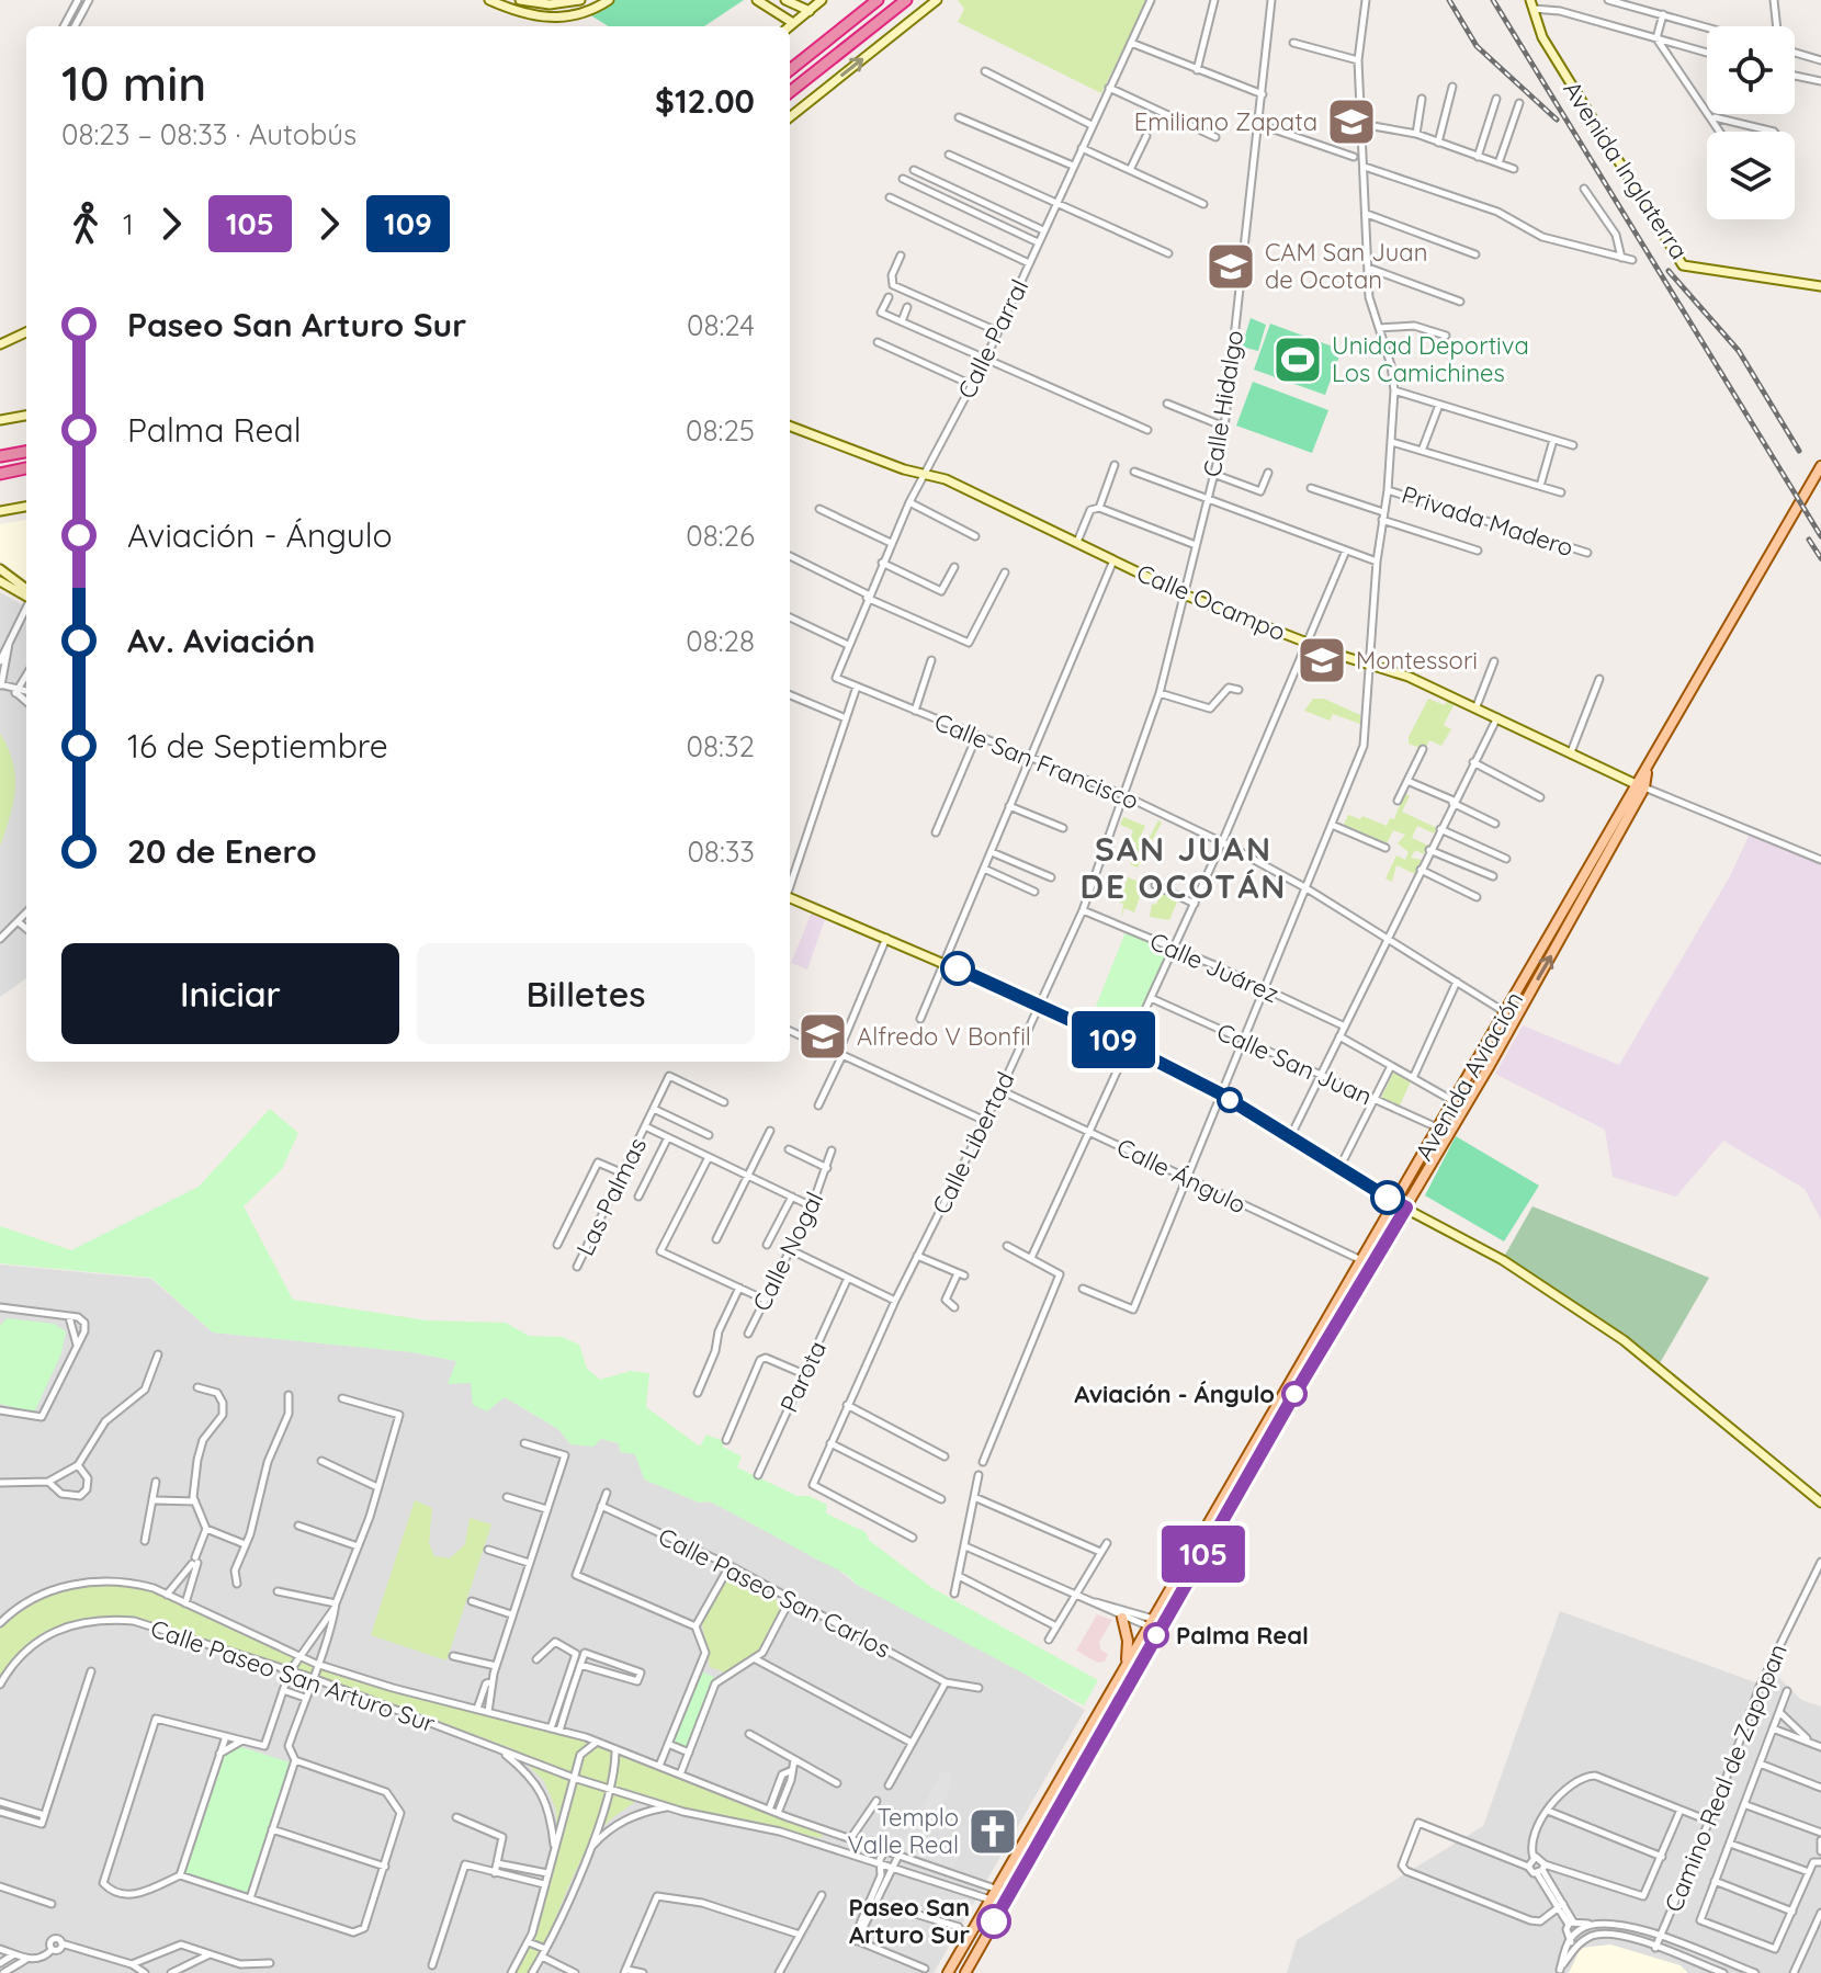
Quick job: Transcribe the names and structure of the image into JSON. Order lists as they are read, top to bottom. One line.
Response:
{"streets":{"main road":["Avenida Inglaterra","Calle Ocampo","Avenida Aviación"],"street":["Calle Parral","Calle Hidalgo","Privada Madero","Calle San Francisco","Calle Juárez","Calle San Juan","Calle Libertad","Calle Ángulo","Las Palmas","Calle Nogal","Parota","Calle Paseo San Carlos","Calle Paseo San Arturo Sur","Camino Real de Zapopan"]},"crossings":[["Calle Parral","Calle Ocampo"],["Calle Parral","Calle San Francisco"],["Calle Hidalgo","Calle Ocampo"],["Calle Hidalgo","Calle Libertad"],["Calle Ocampo","Avenida Aviación"],["Calle Ocampo","Calle Libertad"],["Calle San Francisco","Avenida Aviación"],["Calle San Francisco","Calle Libertad"],["Calle Juárez","Calle Libertad"],["Calle San Juan","Avenida Aviación"],["Avenida Aviación","Calle Ángulo"],["Avenida Aviación","Calle Paseo San Arturo Sur"],["Calle Libertad","Calle Ángulo"]],"districts":["SAN JUAN DE OCOTÁN"],"places":{"school or university":["Emiliano Zapata","CAM San Juan de Ocotan","Montessori","Alfredo V Bonfil"],"sports":["Unidad Deportiva Los Camichines"],"other":["Aviación - Ángulo","Palma Real","Paseo San Arturo Sur"],"church":["Templo Valle Real"]},"lines":["bus line 109","bus line 105"],"page":{"on_map":["105","109"],"heading":["10 min","08:23 – 08:33 · Autobús","$12.00"],"legs":["1","105","109"],"list":[{"name":"Paseo San Arturo Sur","value":"08:24"},{"name":"Palma Real","value":"08:25"},{"name":"Aviación - Ángulo","value":"08:26"},{"name":"Av. Aviación","value":"08:28"},{"name":"16 de Septiembre","value":"08:32"},{"name":"20 de Enero","value":"08:33"}],"buttons":["Iniciar","Billetes"]}}
